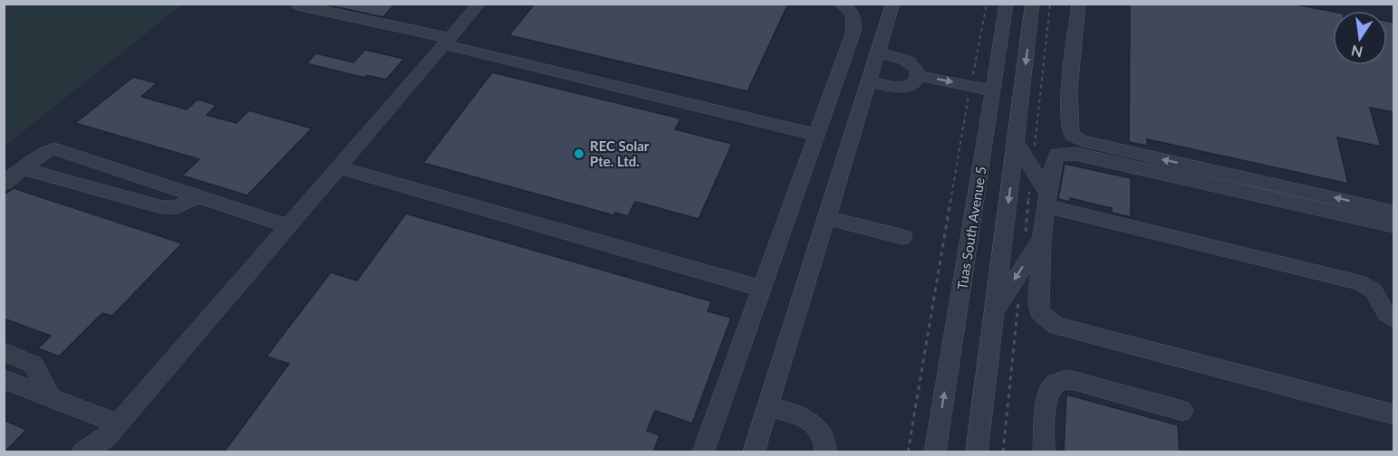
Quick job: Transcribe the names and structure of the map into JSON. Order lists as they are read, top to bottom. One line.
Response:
{"streets":{"street":["Tuas South Avenue 5"]},"places":["REC Solar Pte. Ltd."],"north":"bottom"}
